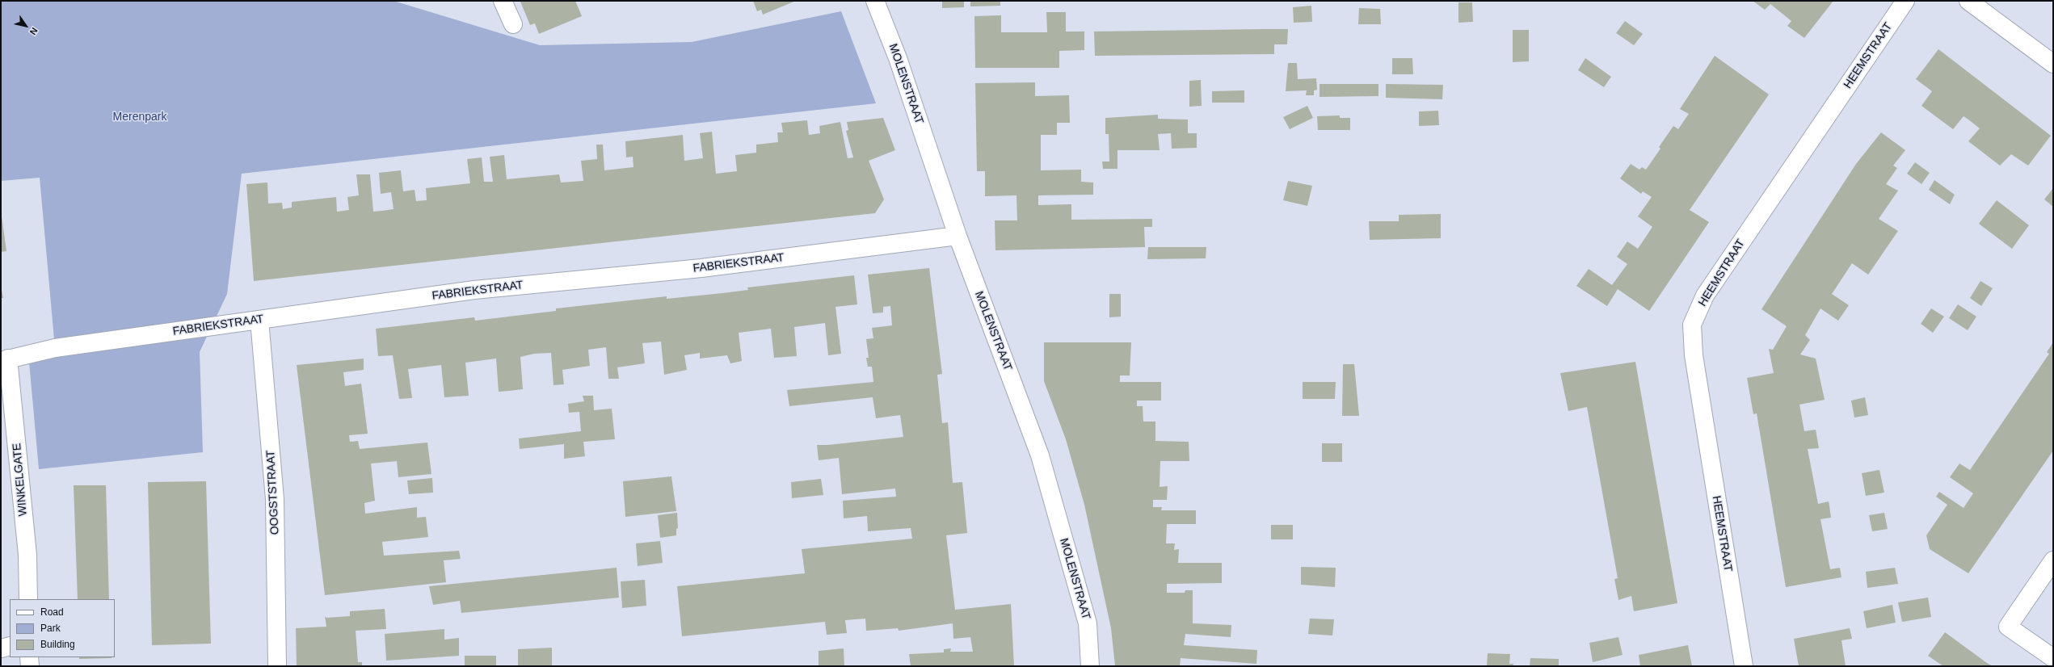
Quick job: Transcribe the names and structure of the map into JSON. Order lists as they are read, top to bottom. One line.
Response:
{"streets":{"street":["HEEMSTRAAT","MOLENSTRAAT","FABRIEKSTRAAT","WINKELGATE","OOGSTSTRAAT"]},"crossings":[["MOLENSTRAAT","FABRIEKSTRAAT"],["FABRIEKSTRAAT","WINKELGATE"],["FABRIEKSTRAAT","OOGSTSTRAAT"]],"parks":["Merenpark"],"legend":["Road","Park","Building"],"north":"bottom right"}
